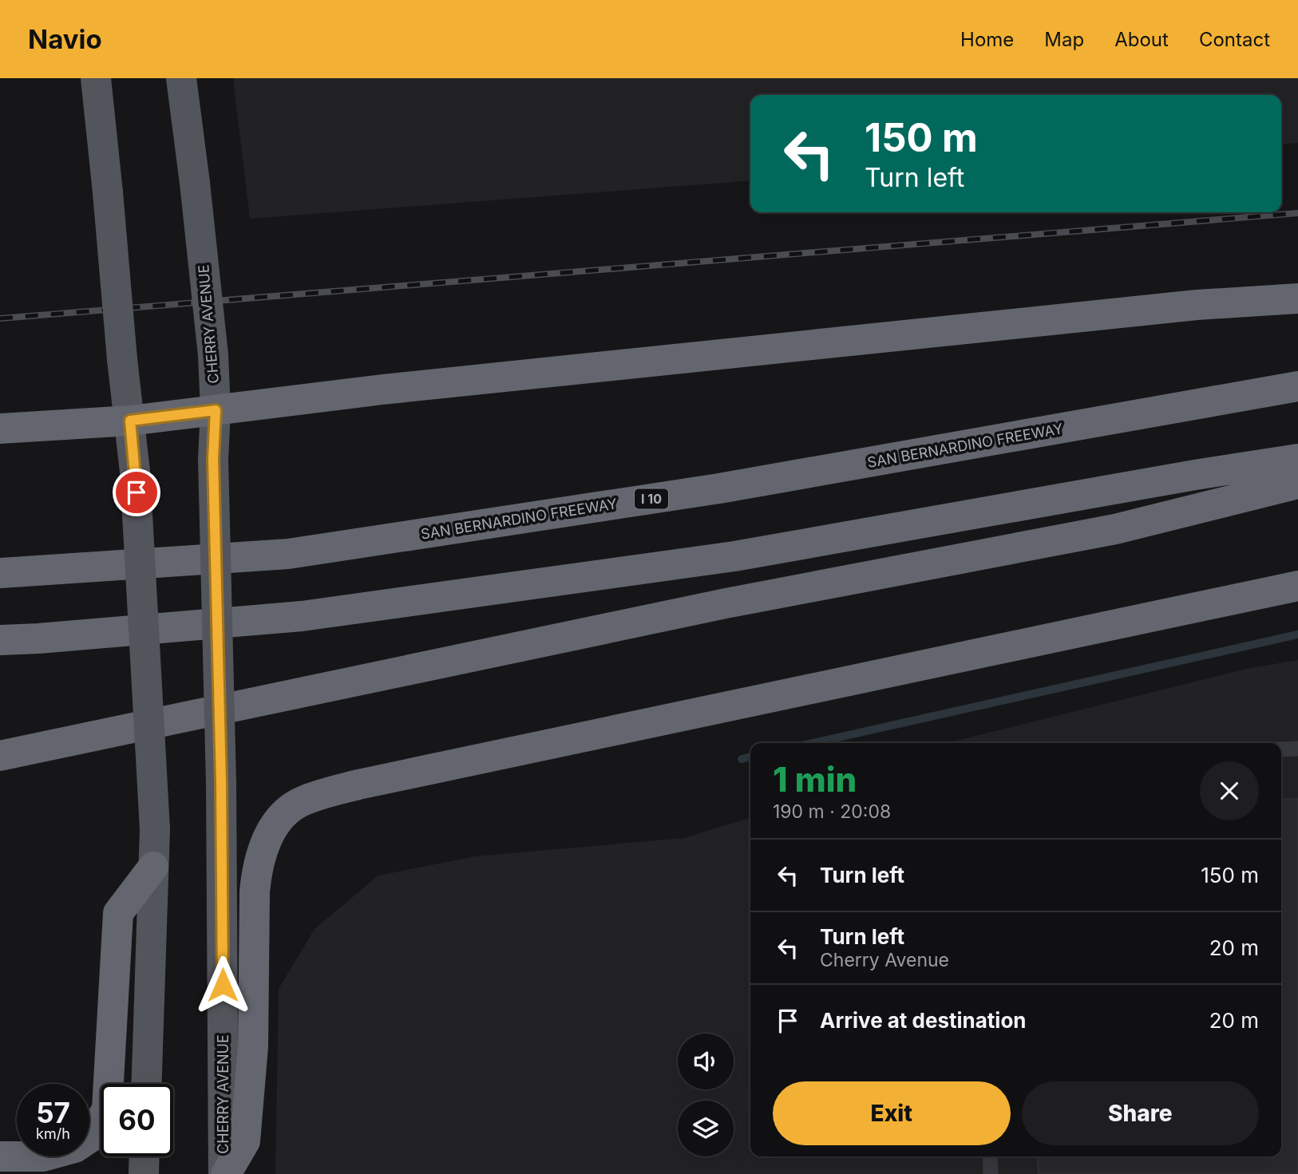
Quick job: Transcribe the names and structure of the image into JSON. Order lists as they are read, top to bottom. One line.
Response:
{"streets":{"highway":["SAN BERNARDINO FREEWAY","I 10"],"main road":["CHERRY AVENUE"]},"page":{"header":"Navio","nav":["Home","Map","About","Contact"],"turn":["150 m","Turn left"],"heading":["1 min","190 m · 20:08"],"list":[{"name":"Turn left","value":"150 m"},{"name":"Turn left","note":"Cherry Avenue","value":"20 m"},{"name":"Arrive at destination","value":"20 m"}],"buttons":["Exit","Share"],"speed":"57 km/h","limit":"60"}}
